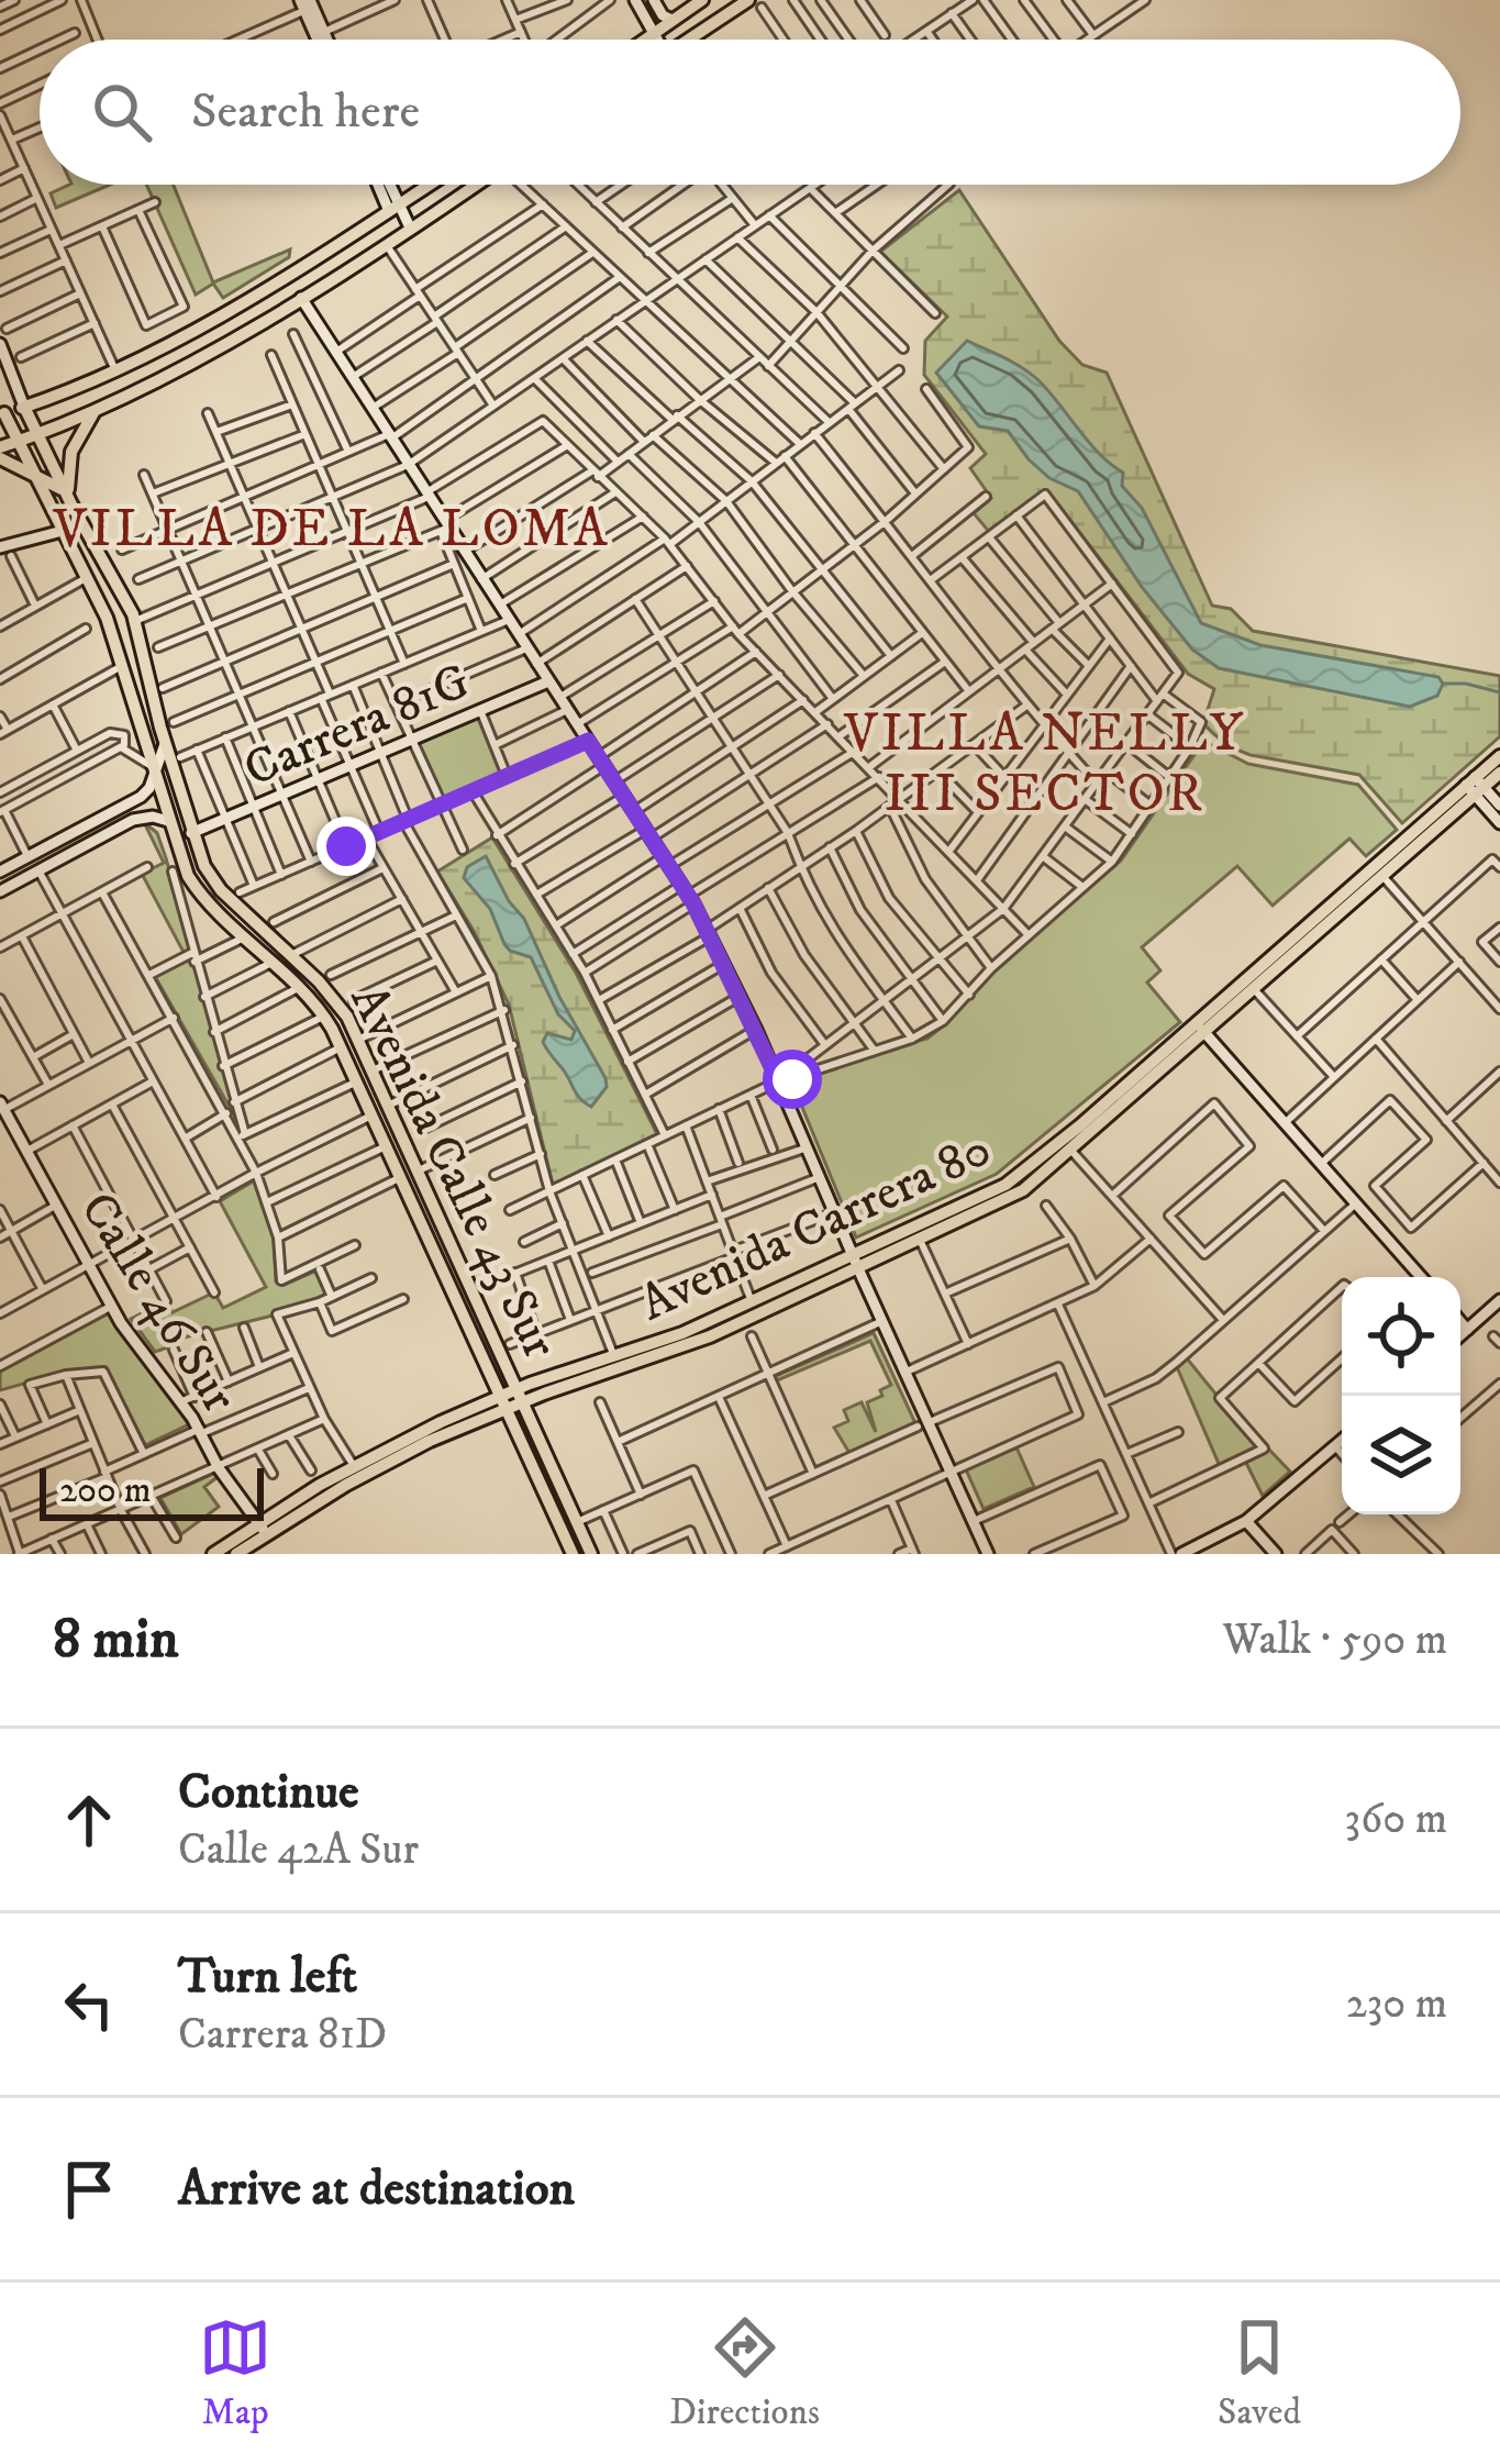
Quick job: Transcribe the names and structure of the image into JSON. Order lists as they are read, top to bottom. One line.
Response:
{"streets":{"main road":["Avenida Calle 43 Sur","Avenida Carrera 80"],"street":["Carrera 81G","Calle 46 Sur"]},"crossings":[["Carrera 81G","Avenida Calle 43 Sur"],["Avenida Calle 43 Sur","Avenida Carrera 80"],["Avenida Carrera 80","Calle 46 Sur"]],"districts":["VILLA DE LA LOMA","VILLA NELLY III SECTOR"],"scale_bar":"200 m","page":{"search":"Search here","scale":"200 m","heading":["8 min","Walk · 590 m"],"list":[["Continue","Calle 42A Sur","360 m"],["Turn left","Carrera 81D","230 m"],"Arrive at destination"],"nav":["Map","Directions","Saved"]}}
